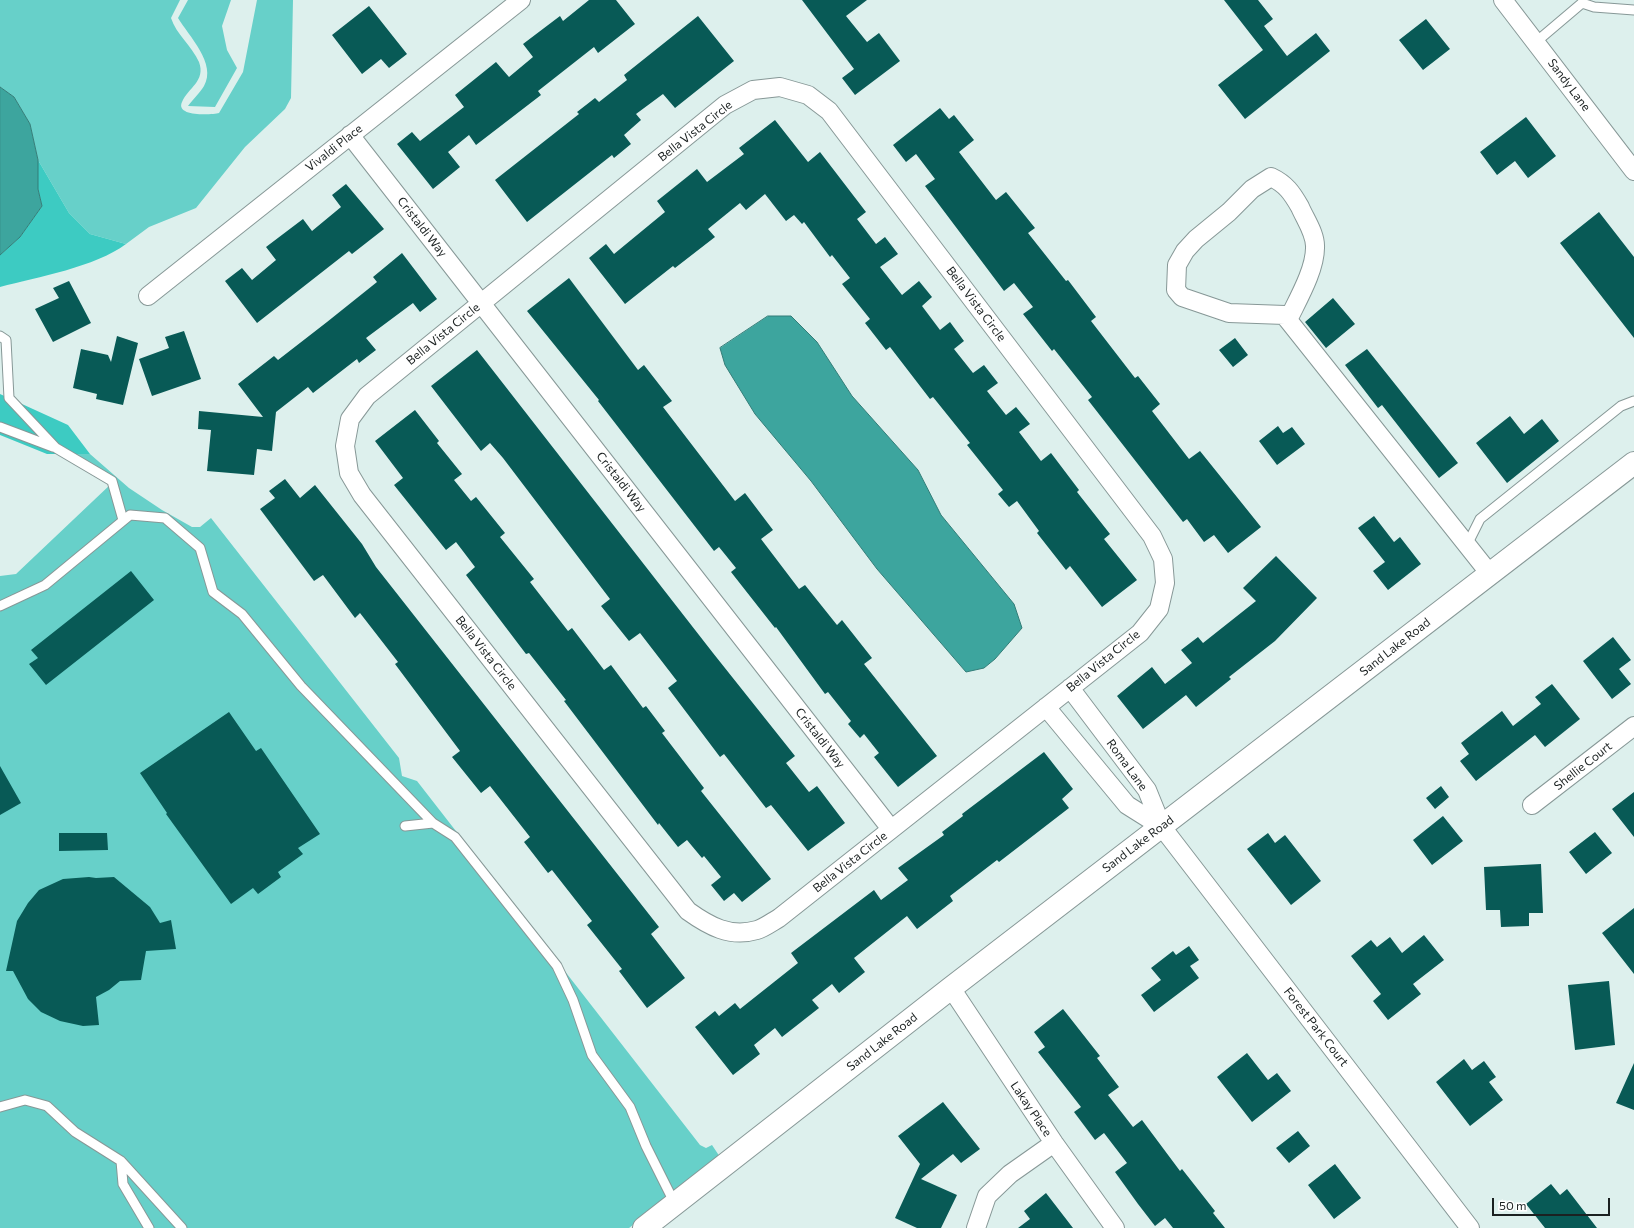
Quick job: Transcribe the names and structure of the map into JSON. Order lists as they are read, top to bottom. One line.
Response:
{"streets":{"street":["Sandy Lane","Bella Vista Circle","Vivaldi Place","Cristaldi Way","Sand Lake Road","Roma Lane","Shellie Court","Forest Park Court","Lakay Place"]},"crossings":[["Bella Vista Circle","Cristaldi Way"],["Bella Vista Circle","Roma Lane"],["Vivaldi Place","Cristaldi Way"],["Sand Lake Road","Roma Lane"],["Sand Lake Road","Forest Park Court"],["Sand Lake Road","Lakay Place"],["Roma Lane","Forest Park Court"]],"scale_bar":"50 m"}
